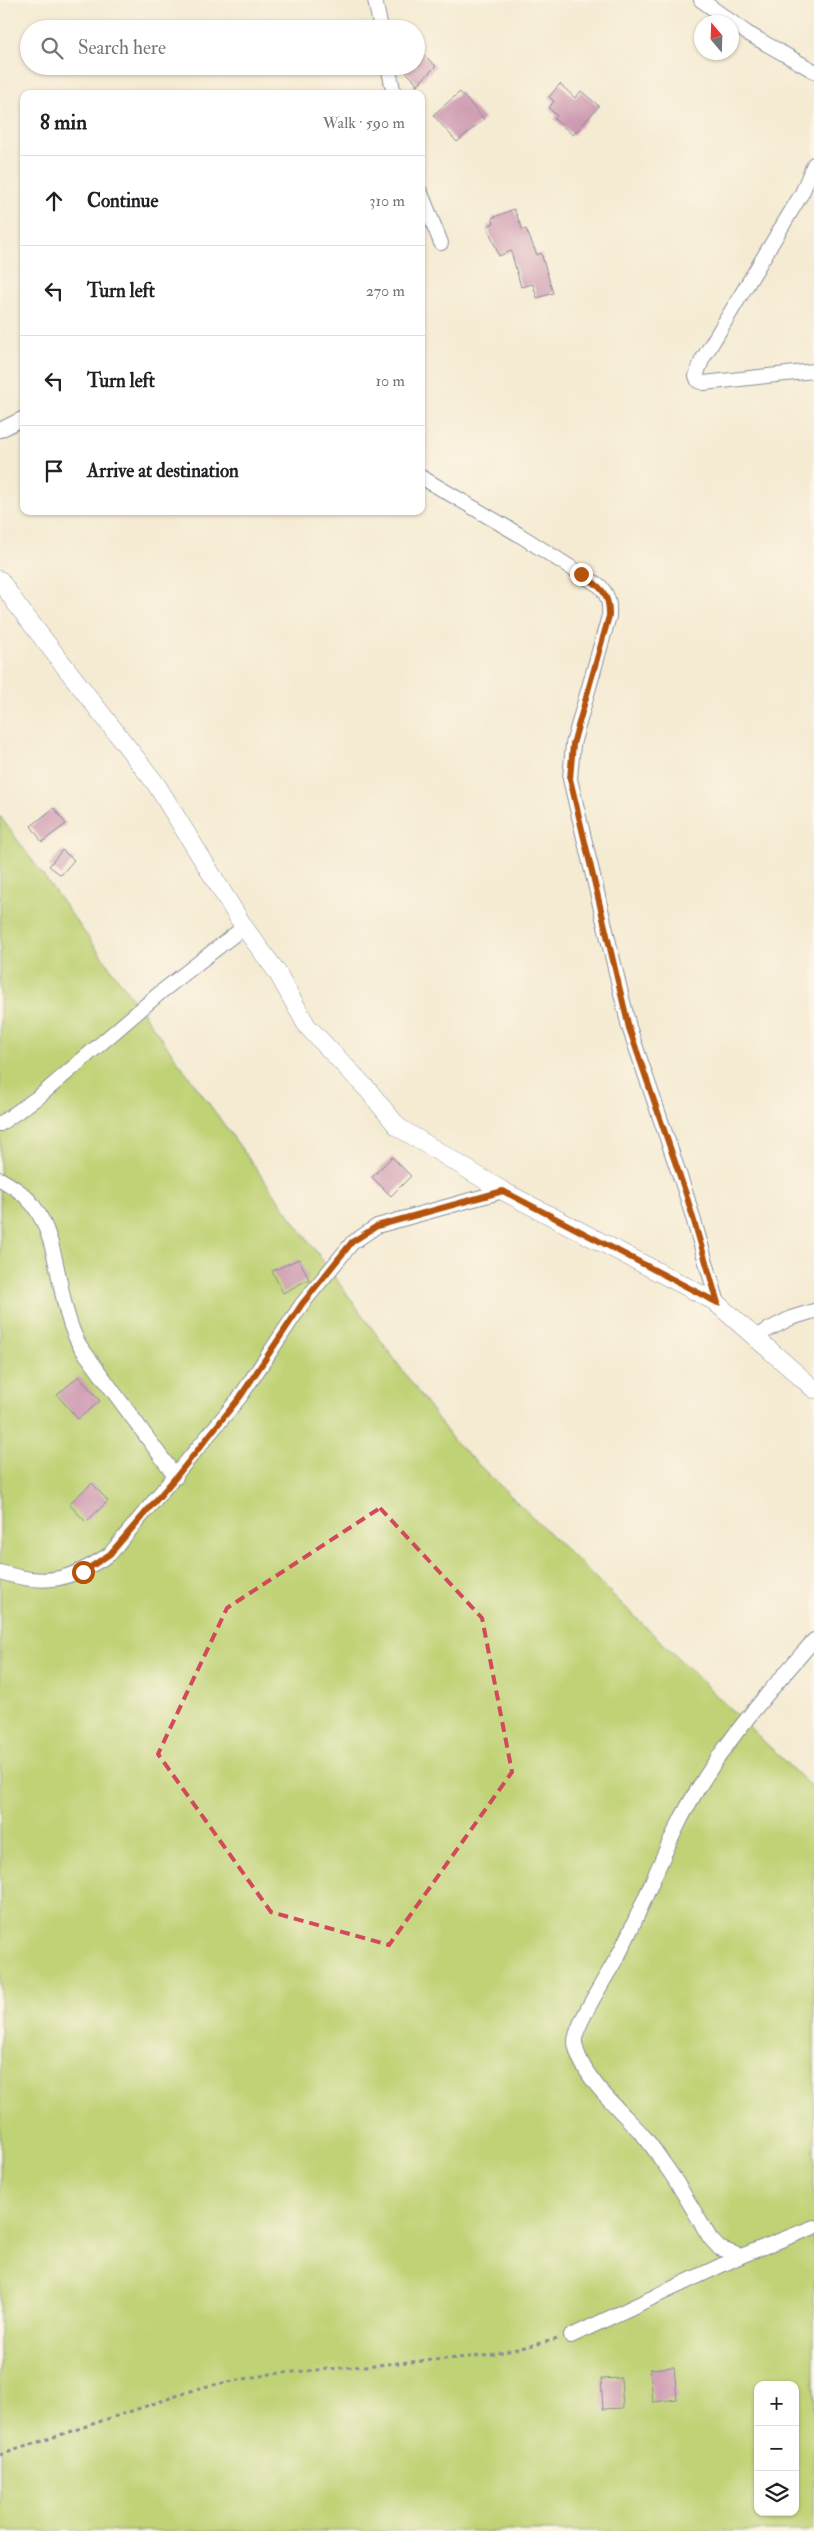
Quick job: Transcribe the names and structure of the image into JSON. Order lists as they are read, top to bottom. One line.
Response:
{"north":"top","page":{"search":"Search here","heading":["8 min","Walk · 590 m"],"list":[["Continue","310 m"],["Turn left","270 m"],["Turn left","10 m"],"Arrive at destination"],"map_buttons":["+","−"]}}
